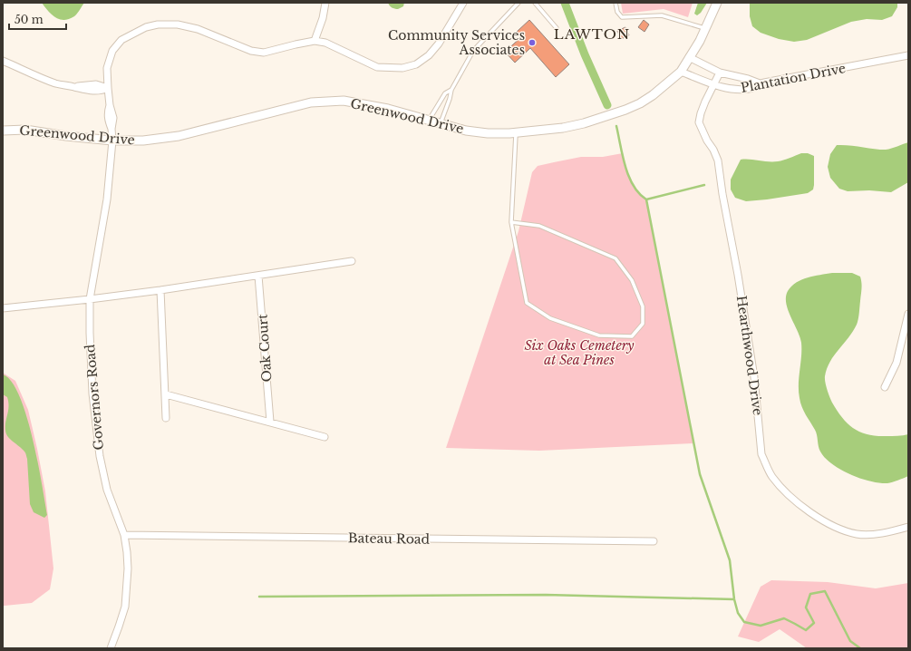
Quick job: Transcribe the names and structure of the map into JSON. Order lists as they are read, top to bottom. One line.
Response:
{"streets":{"street":["Plantation Drive","Greenwood Drive","Oak Court","Hearthwood Drive","Governors Road","Bateau Road"]},"crossings":[["Plantation Drive","Greenwood Drive"],["Plantation Drive","Hearthwood Drive"],["Greenwood Drive","Governors Road"],["Governors Road","Bateau Road"]],"districts":["LAWTON"],"parks":["Six Oaks Cemetery at Sea Pines"],"places":["Community Services Associates"],"scale_bar":"50 m"}
